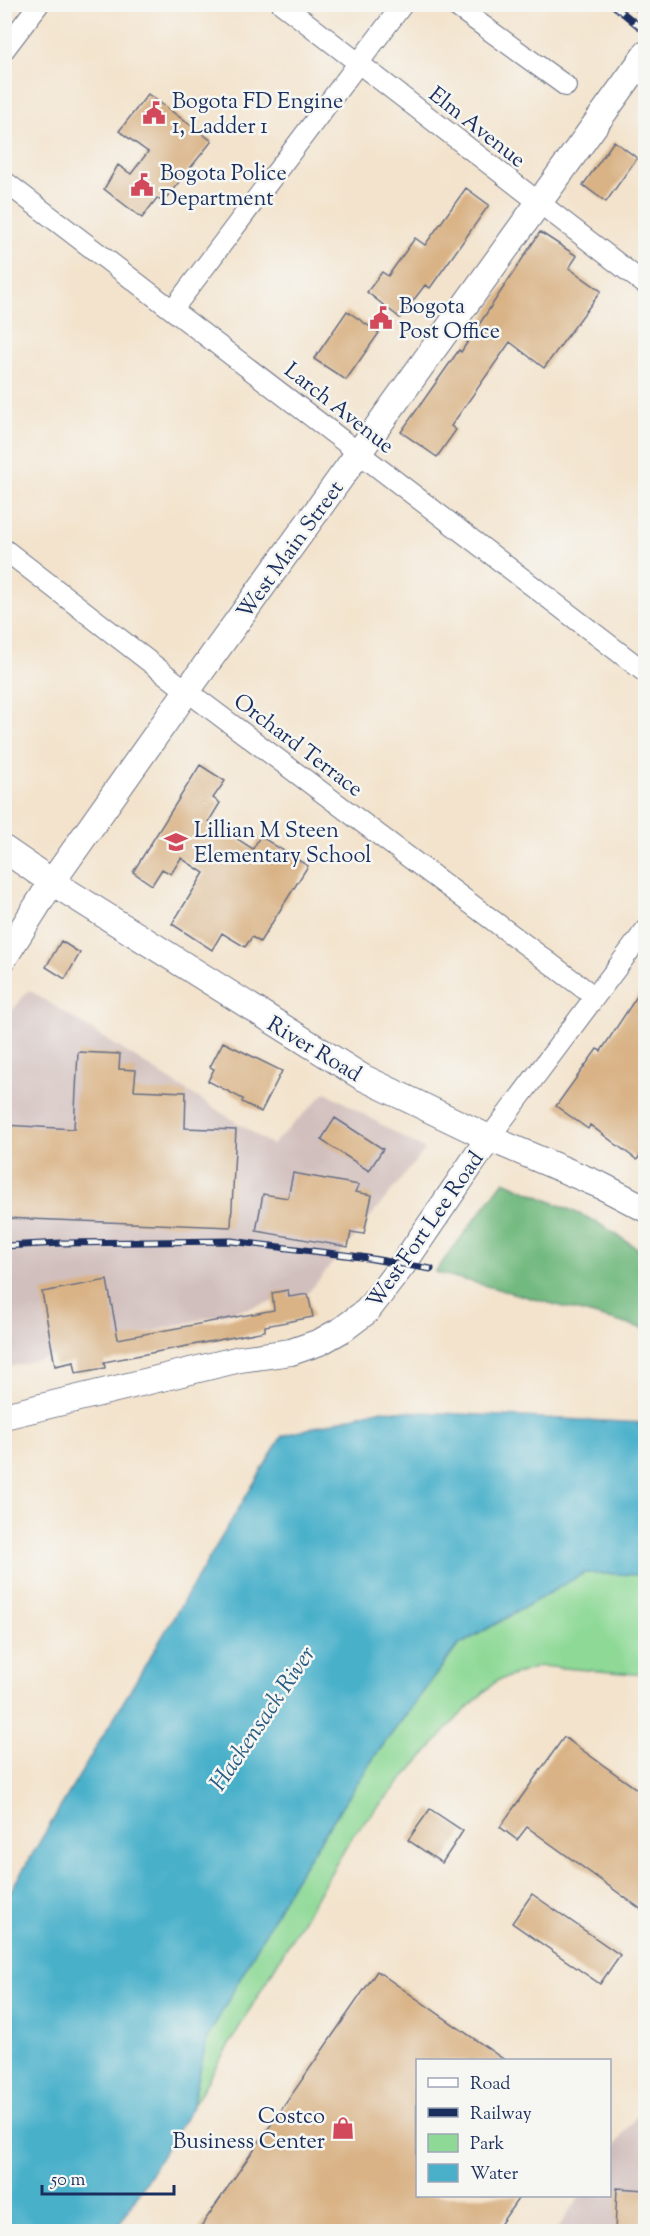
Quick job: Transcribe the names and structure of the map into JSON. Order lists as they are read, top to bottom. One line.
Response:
{"streets":{"main road":["West Main Street","River Road","West Fort Lee Road"],"street":["Elm Avenue","Larch Avenue","Orchard Terrace"]},"crossings":[["Elm Avenue","West Main Street"],["Larch Avenue","West Main Street"],["West Main Street","Orchard Terrace"],["West Main Street","River Road"],["Orchard Terrace","West Fort Lee Road"],["River Road","West Fort Lee Road"]],"water":["Hackensack River"],"places":{"public building":["Bogota FD Engine 1, Ladder 1","Bogota Police Department","Bogota Post Office"],"school or university":["Lillian M Steen Elementary School"],"shop":["Costco Business Center"]},"legend":["Road","Railway","Park","Water"],"scale_bar":"50 m"}
